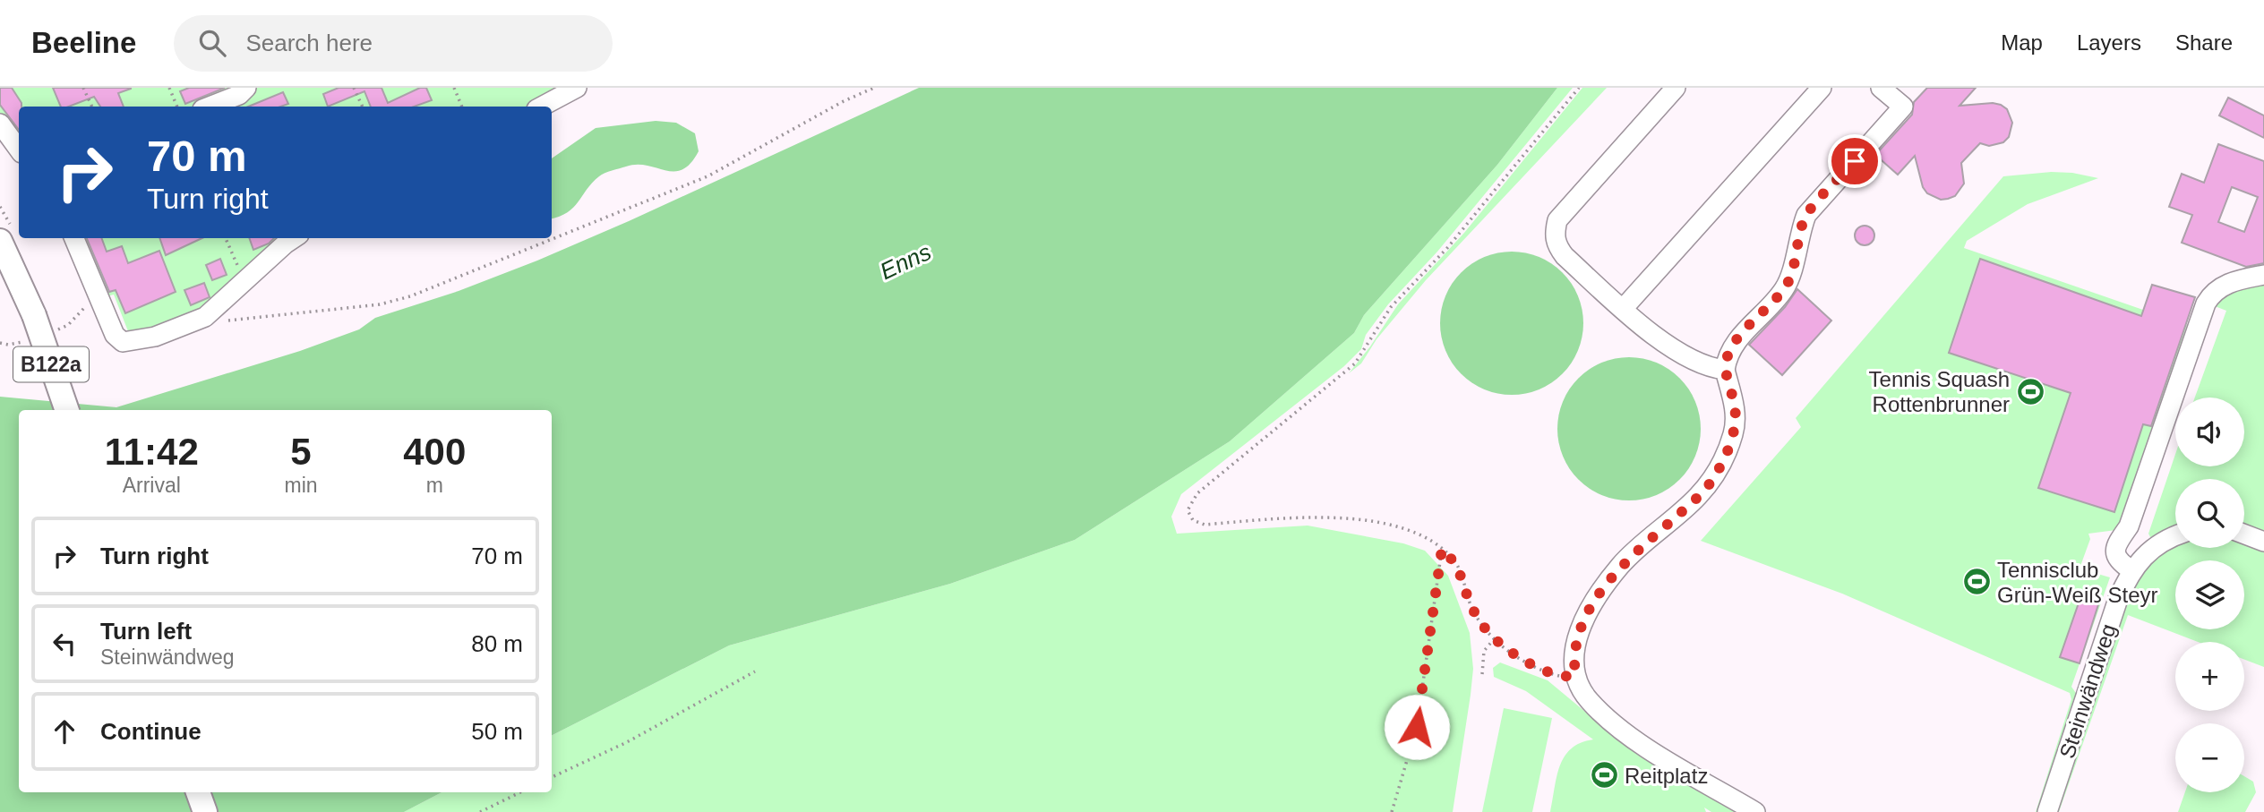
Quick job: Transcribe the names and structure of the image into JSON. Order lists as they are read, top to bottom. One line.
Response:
{"streets":{"main road":["B122a"],"street":["Steinwändweg"]},"water":["Enns"],"places":{"sports":["Tennis Squash Rottenbrunner","Tennisclub Grün-Weiß Steyr","Reitplatz"]},"page":{"header":"Beeline","search":"Search here","nav":["Map","Layers","Share"],"turn":["70 m","Turn right"],"map_buttons":["+","−"],"eta":["11:42","Arrival","5","min","400","m"],"list":[{"name":"Turn right","value":"70 m"},{"name":"Turn left","note":"Steinwändweg","value":"80 m"},{"name":"Continue","value":"50 m"}]}}
